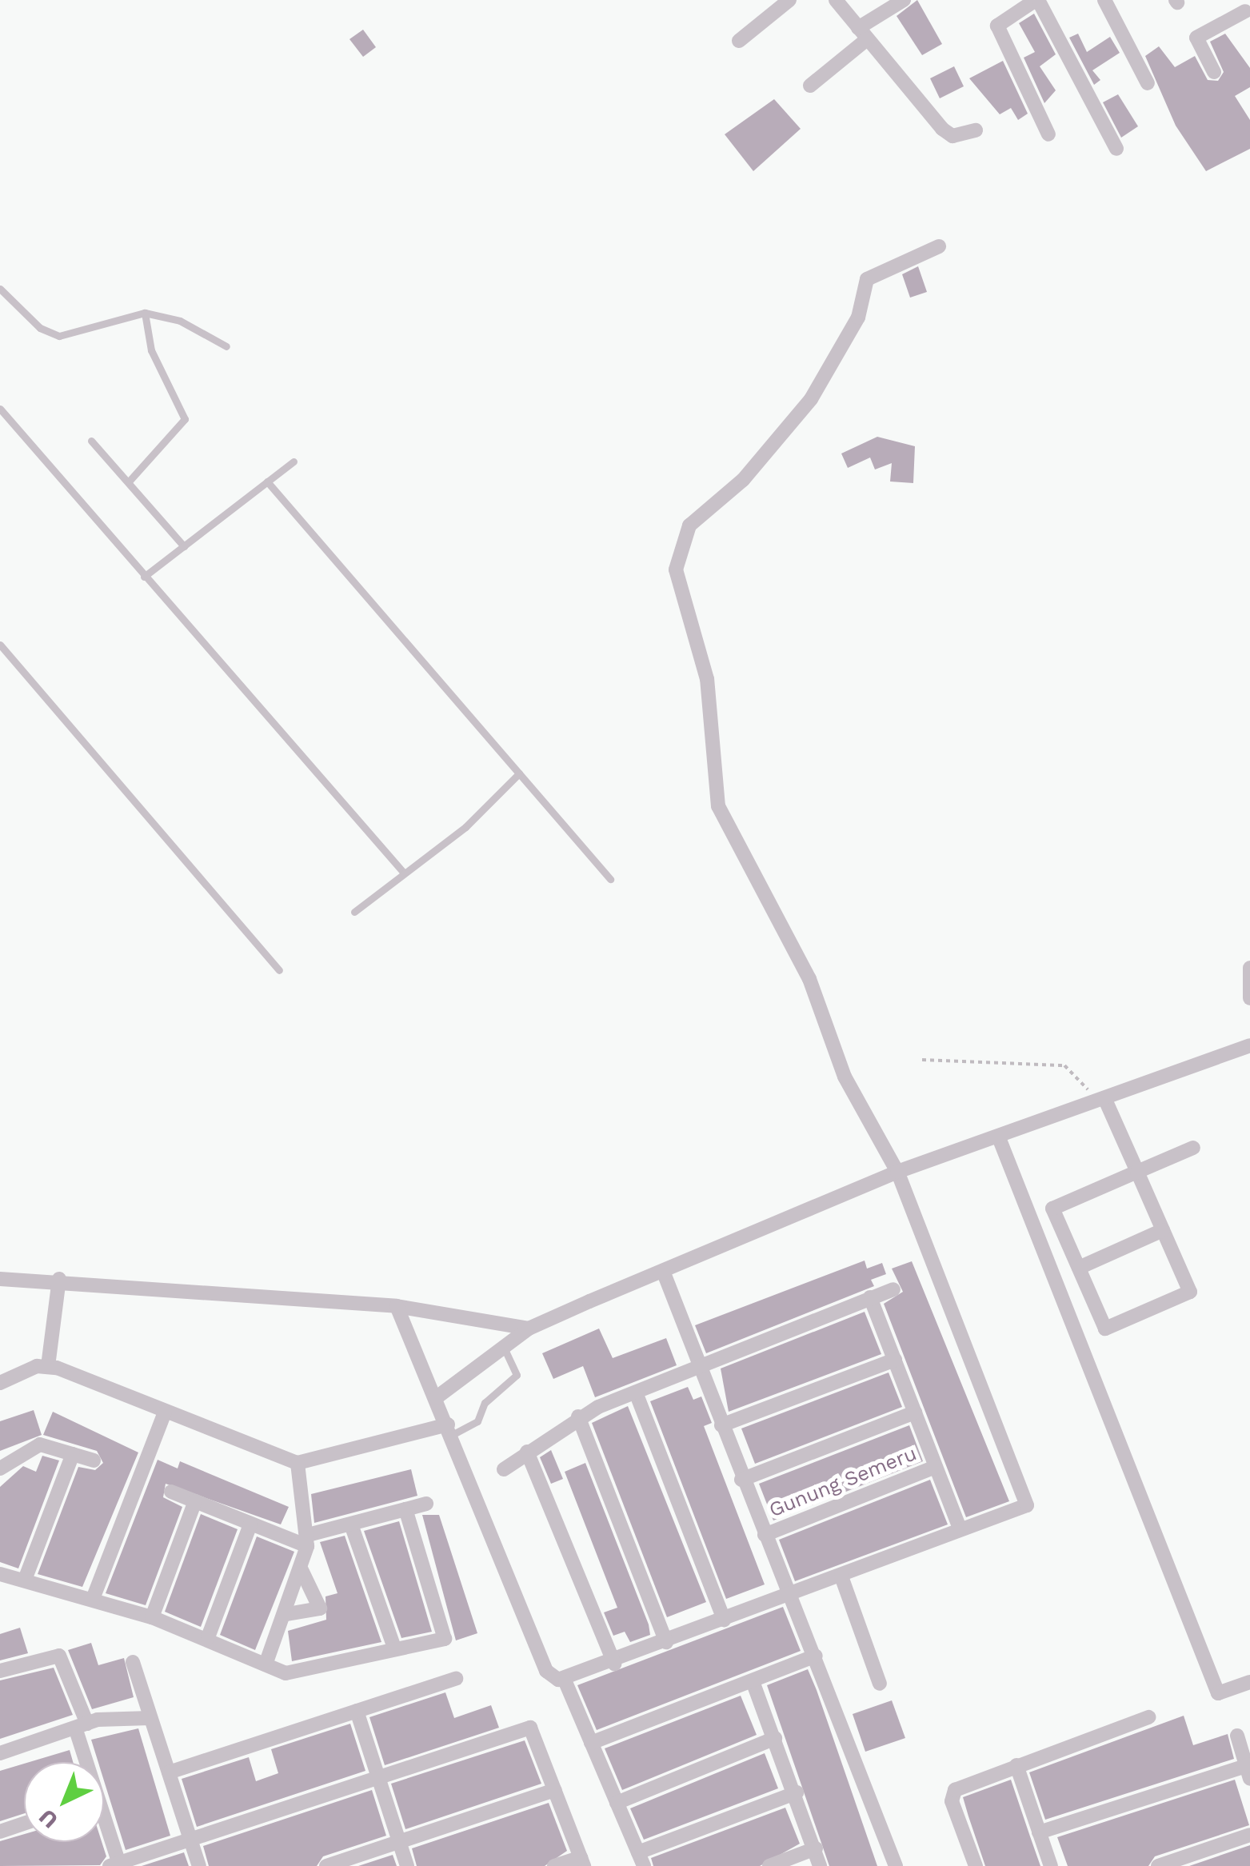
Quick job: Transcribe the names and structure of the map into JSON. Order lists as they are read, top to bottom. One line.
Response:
{"streets":{"street":["Gunung Semeru"]},"north":"bottom left"}
